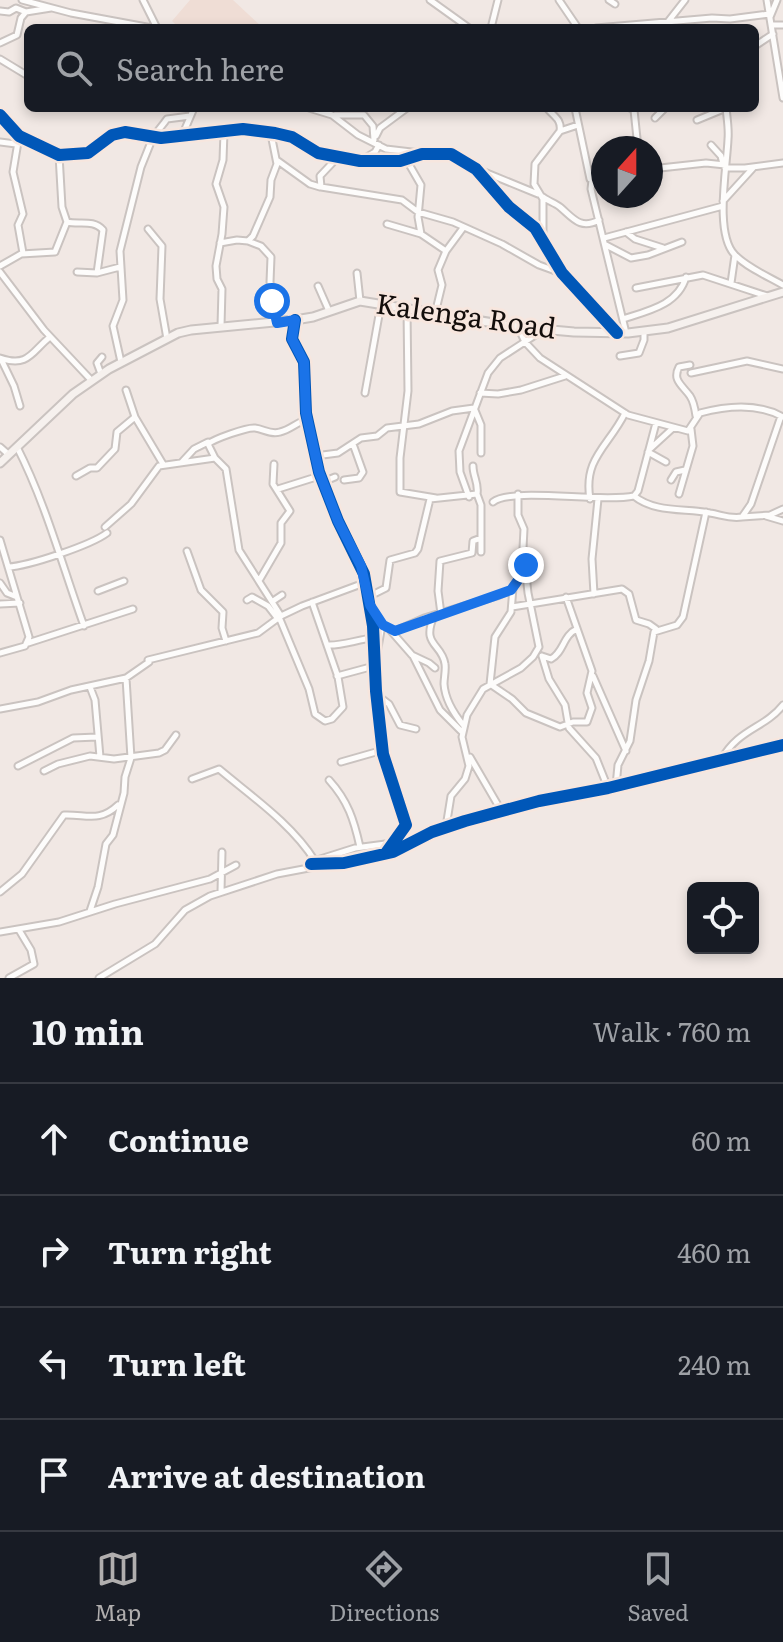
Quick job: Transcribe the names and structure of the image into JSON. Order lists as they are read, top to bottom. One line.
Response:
{"streets":{"main road":["Kalenga Road"]},"north":"top","page":{"search":"Search here","heading":["10 min","Walk · 760 m"],"list":[["Continue","60 m"],["Turn right","460 m"],["Turn left","240 m"],"Arrive at destination"],"nav":["Map","Directions","Saved"]}}
